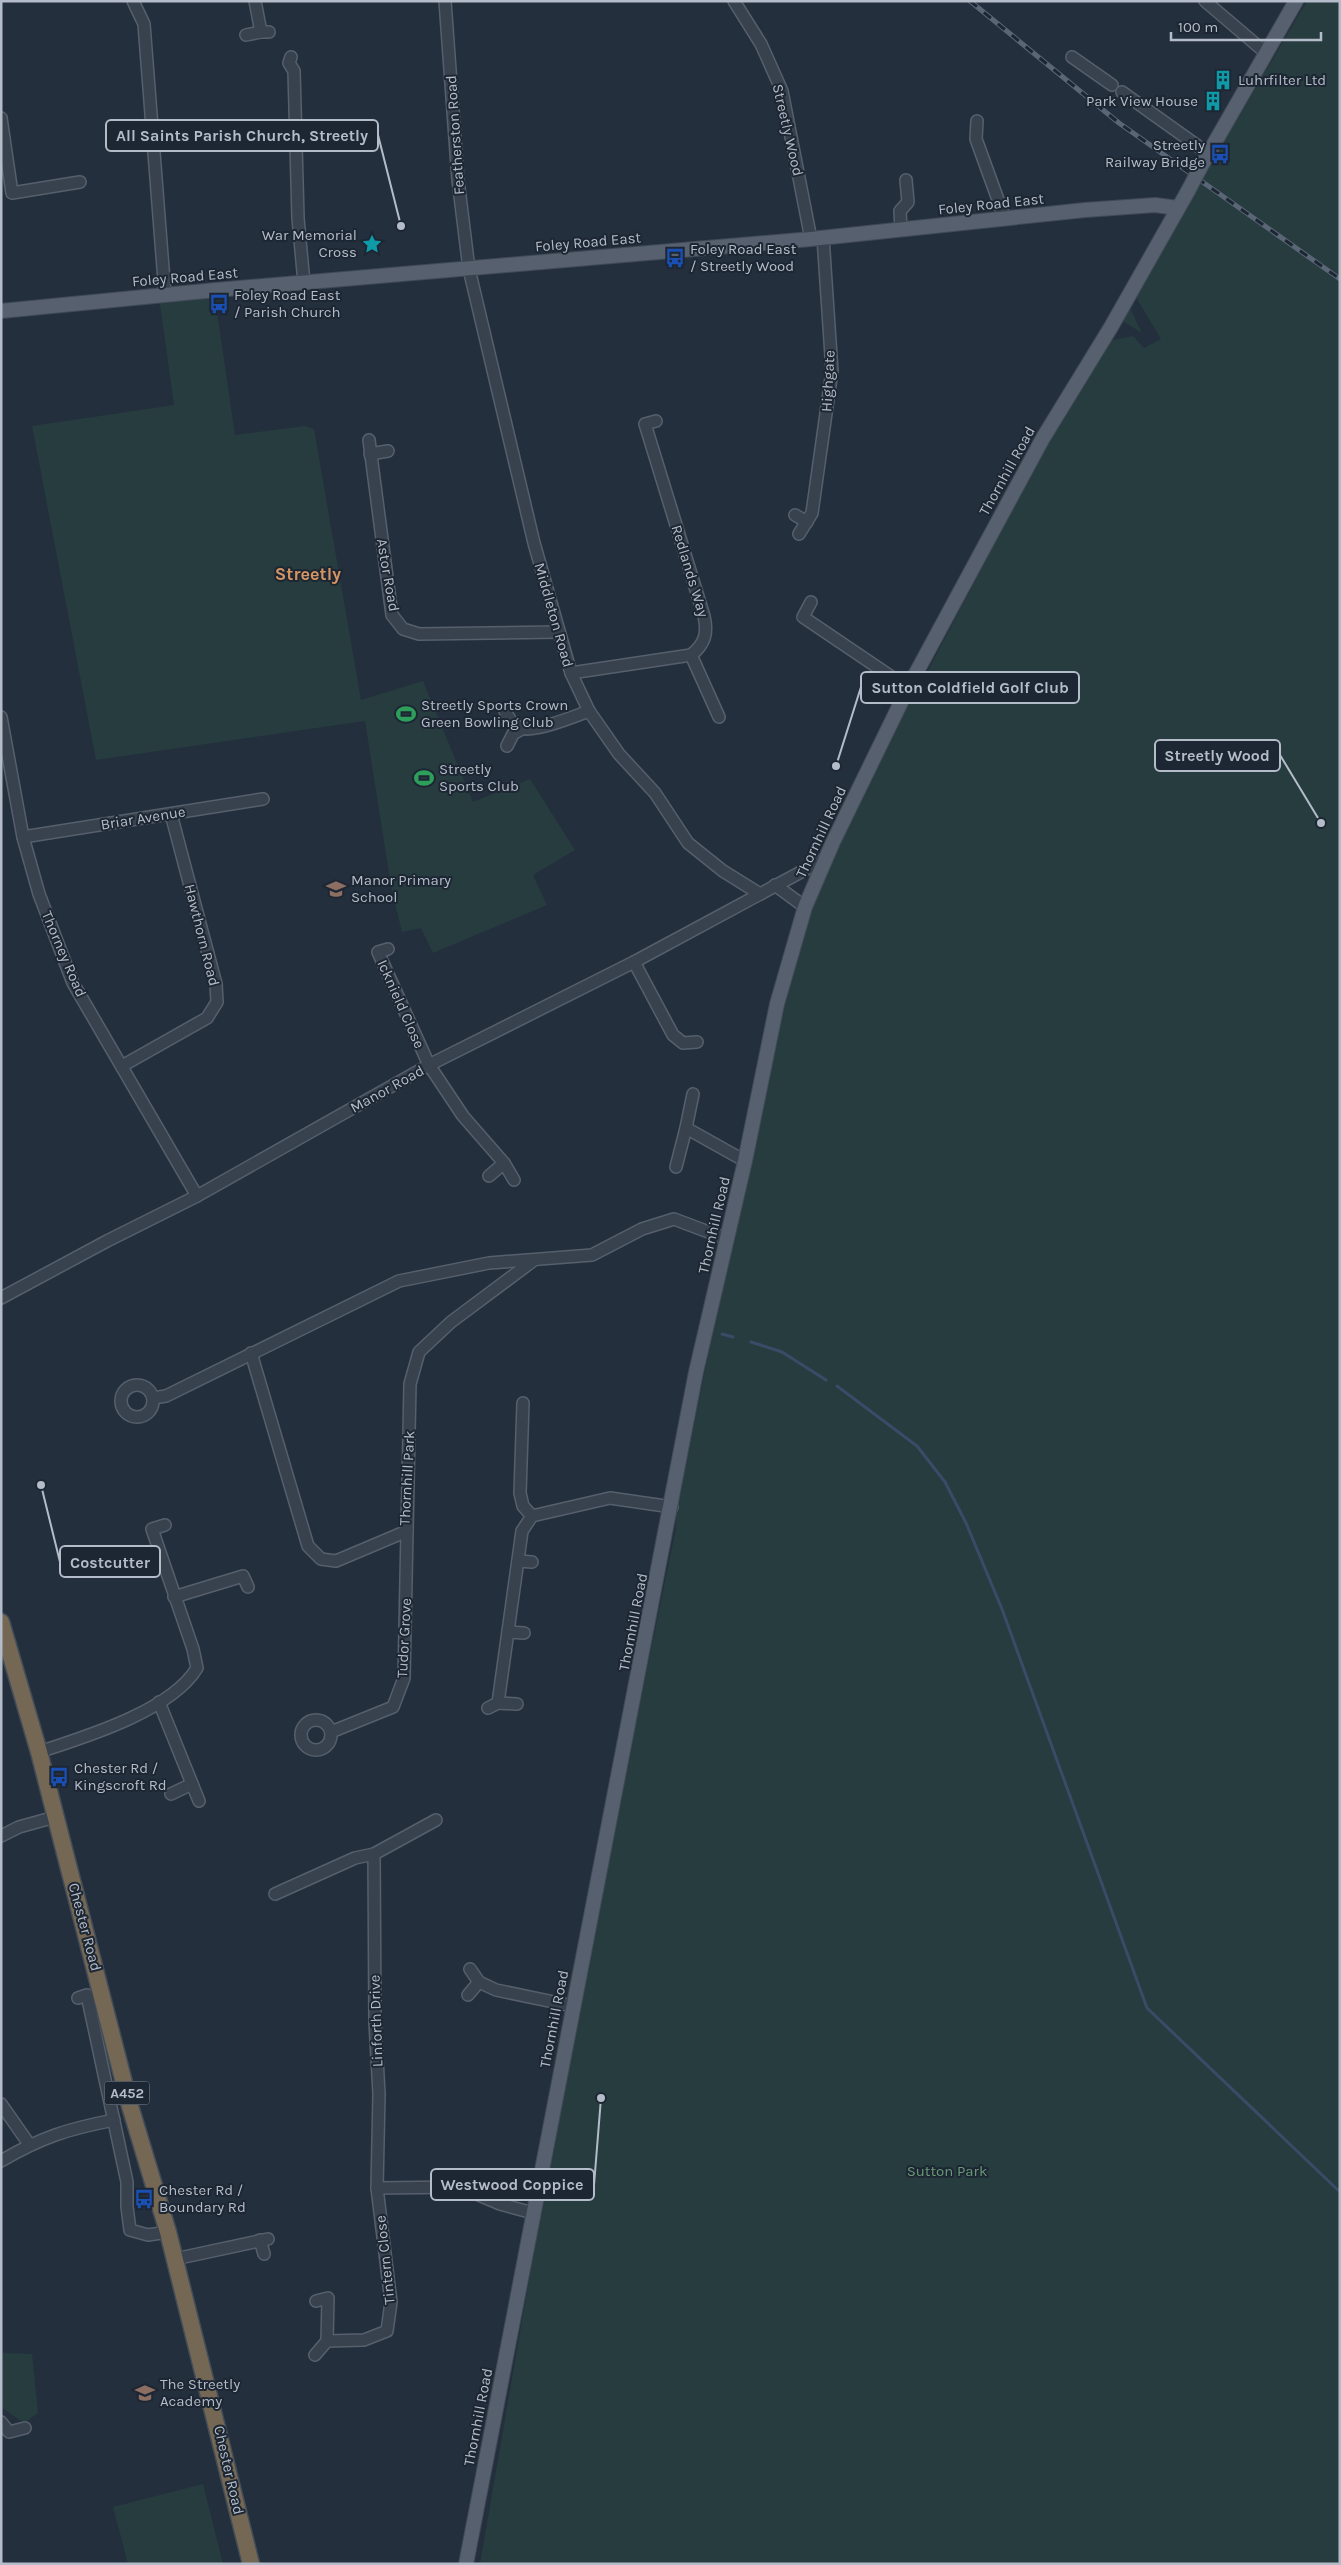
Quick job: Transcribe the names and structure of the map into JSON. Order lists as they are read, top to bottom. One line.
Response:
{"streets":{"highway":["Chester Road","A452"],"main road":["Foley Road East","Thornhill Road"],"street":["Streetly Wood","Featherston Road","Highgate","Redlands Way","Astor Road","Middleton Road","Briar Avenue","Hawthorn Road","Thorney Road","Icknield Close","Manor Road","Thornhill Park","Tudor Grove","Linforth Drive","Tintern Close"]},"crossings":[["Streetly Wood","Foley Road East"],["Streetly Wood","Highgate"],["Featherston Road","Foley Road East"],["Featherston Road","Middleton Road"],["Foley Road East","Highgate"],["Foley Road East","Thornhill Road"],["Foley Road East","Middleton Road"],["Thornhill Road","Manor Road"],["Astor Road","Middleton Road"],["Middleton Road","Manor Road"],["Briar Avenue","Hawthorn Road"],["Briar Avenue","Thorney Road"],["Hawthorn Road","Thorney Road"],["Thorney Road","Manor Road"],["Icknield Close","Manor Road"],["Thornhill Park","Tudor Grove"],["Linforth Drive","Tintern Close"]],"districts":["Streetly"],"parks":["Sutton Park"],"places":{"building":["Luhrfilter Ltd","Park View House"],"bus stop":["Streetly Railway Bridge","Foley Road East / Streetly Wood","Foley Road East / Parish Church","Chester Rd / Kingscroft Rd","Chester Rd / Boundary Rd"],"other":["All Saints Parish Church, Streetly","Sutton Coldfield Golf Club","Streetly Wood","Costcutter","Westwood Coppice"],"place":["War Memorial Cross"],"sports":["Streetly Sports Crown Green Bowling Club","Streetly Sports Club"],"school or university":["Manor Primary School","The Streetly Academy"]},"scale_bar":"100 m"}
